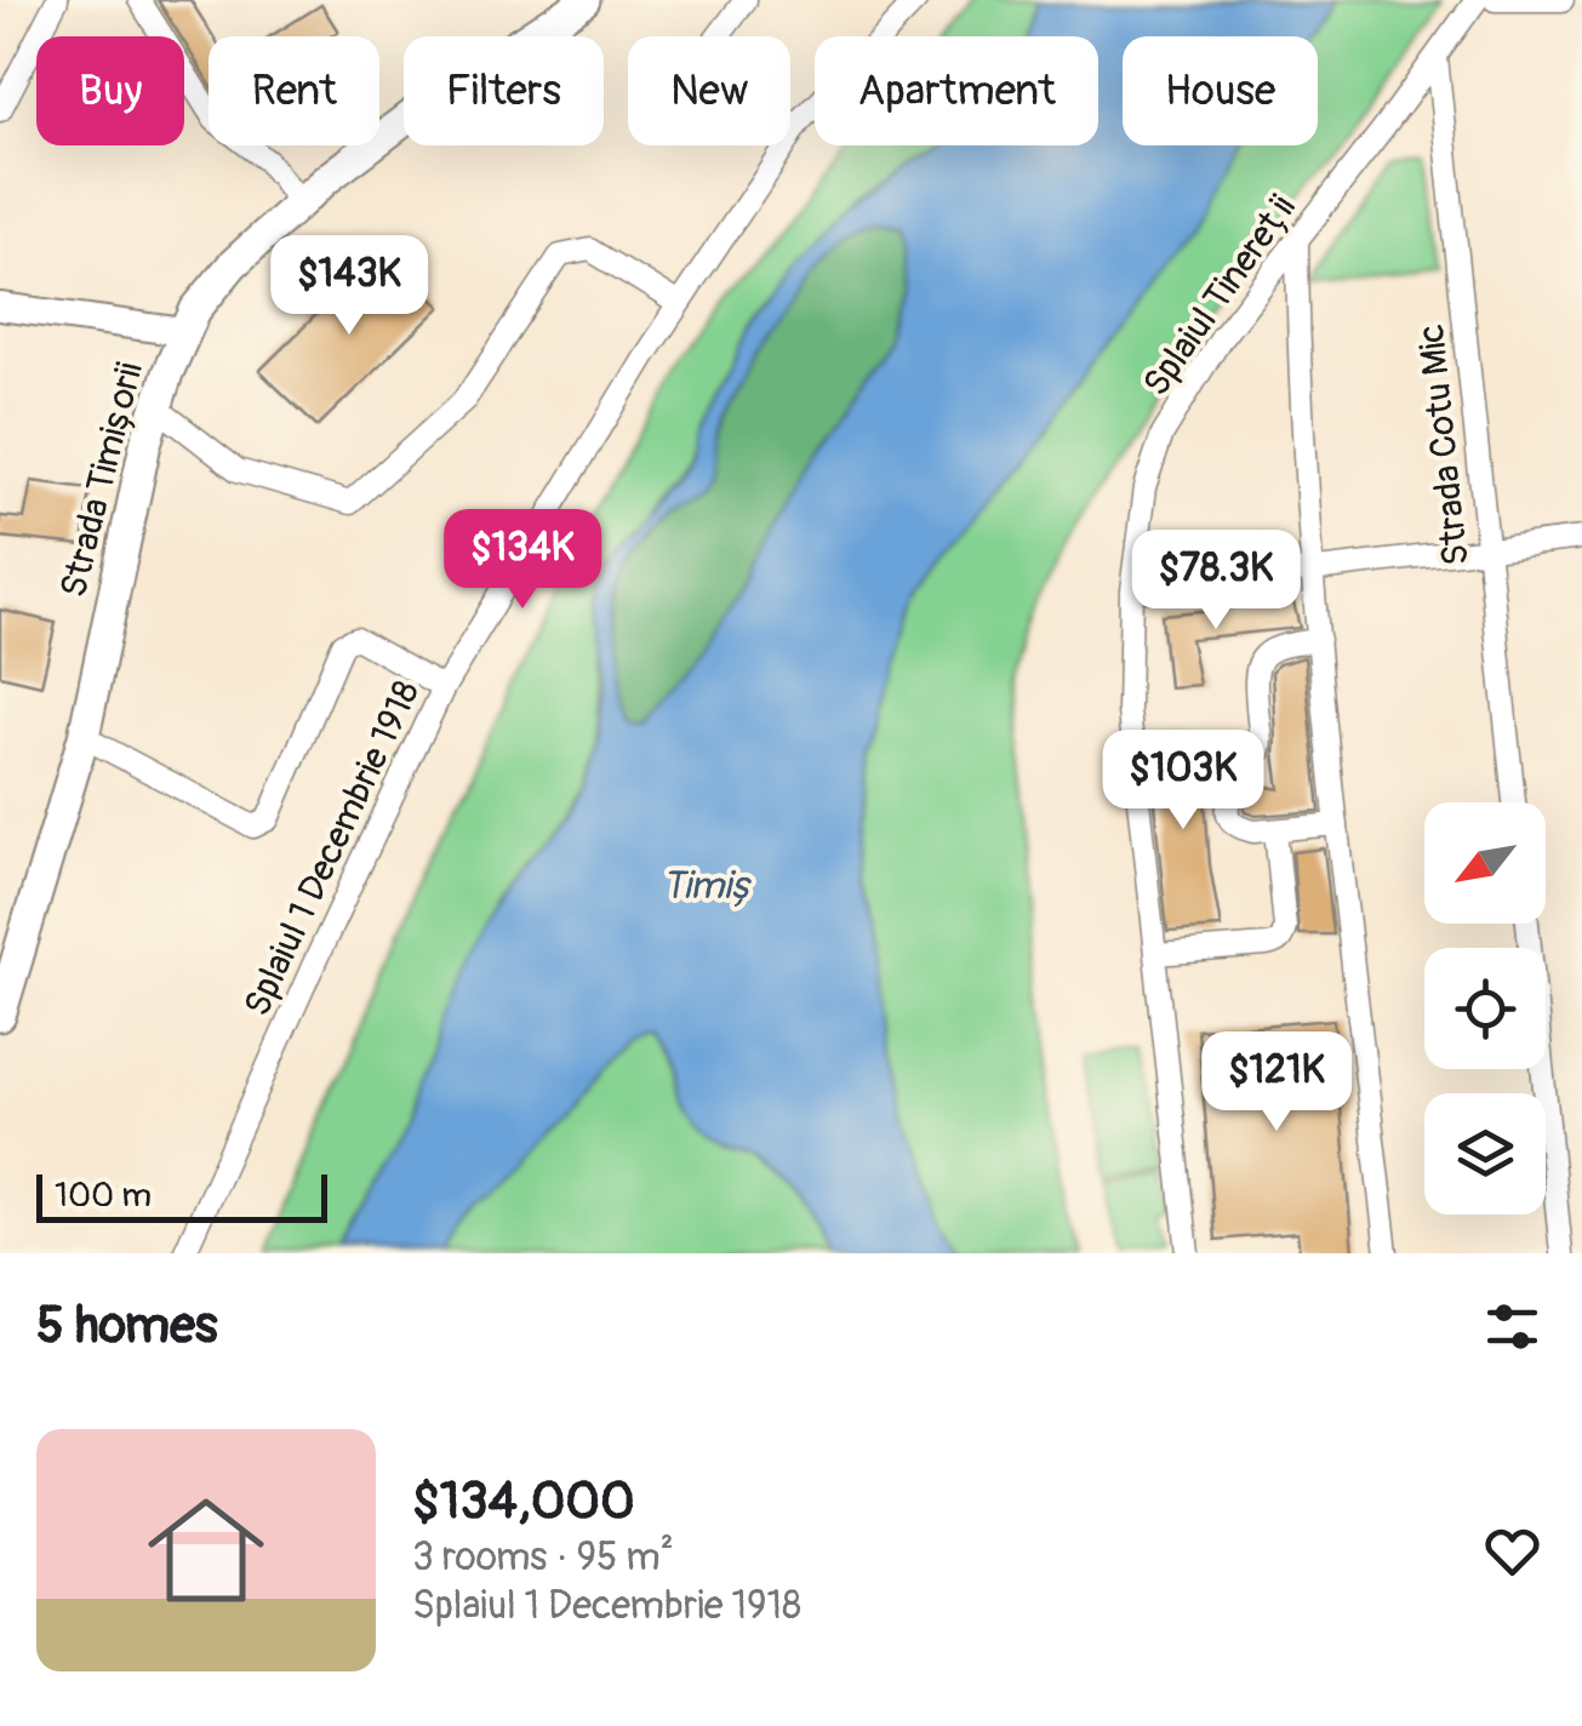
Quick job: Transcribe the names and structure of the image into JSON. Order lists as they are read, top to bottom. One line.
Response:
{"streets":{"main road":["Strada Timișorii"],"street":["Splaiul Tinereții","Strada Cotu Mic","Splaiul 1 Decembrie 1918"]},"crossings":[["Splaiul Tinereții","Strada Cotu Mic"]],"water":["Timiș"],"scale_bar":"100 m","north":"bottom left","page":{"chip":["Buy","Rent","Filters","New","Apartment","House"],"price":["$143K","$134K","$78.3K","$103K","$121K"],"scale":"100 m","heading":"5 homes","list":[{"name":"$134,000","note":"3 rooms · 95 m² · Splaiul 1 Decembrie 1918"}]}}
